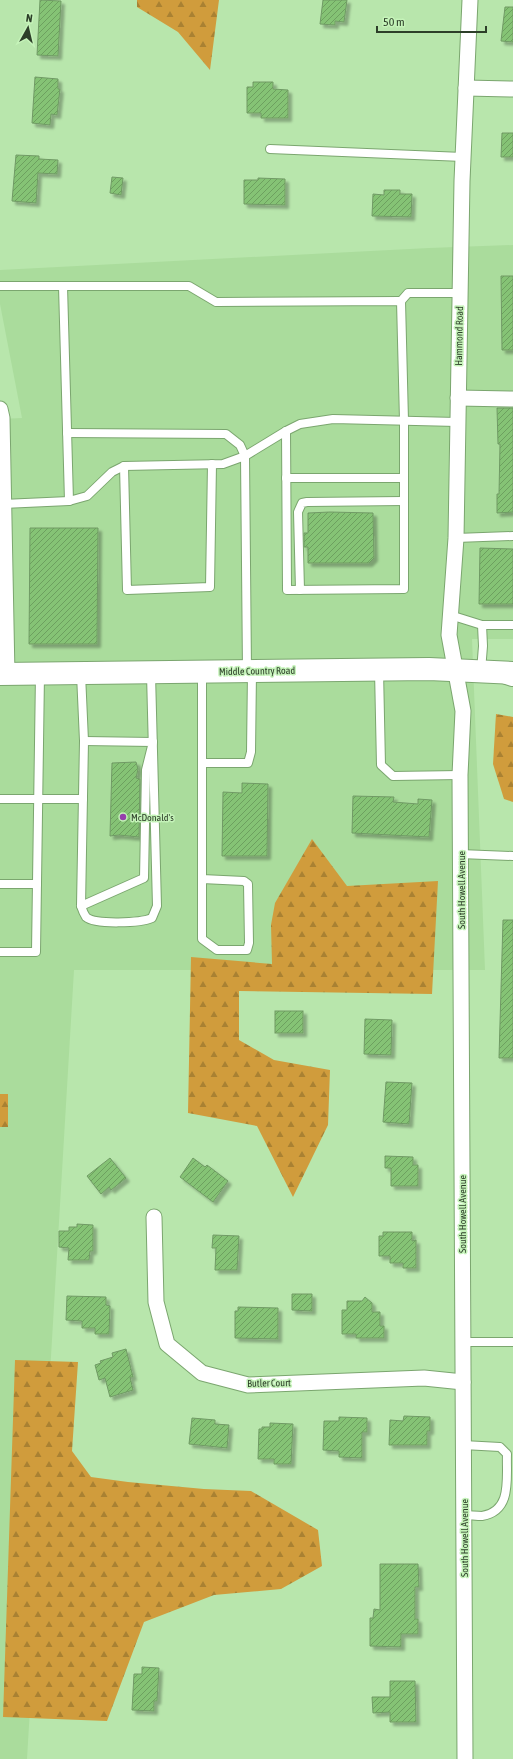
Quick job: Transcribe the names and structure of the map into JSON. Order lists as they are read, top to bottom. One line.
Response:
{"streets":{"main road":["Middle Country Road"],"street":["Hammond Road","South Howell Avenue","Butler Court"]},"crossings":[["Hammond Road","Middle Country Road"],["Hammond Road","South Howell Avenue"],["Middle Country Road","South Howell Avenue"],["South Howell Avenue","Butler Court"]],"places":["McDonald's"],"scale_bar":"50 m","north":"top"}
